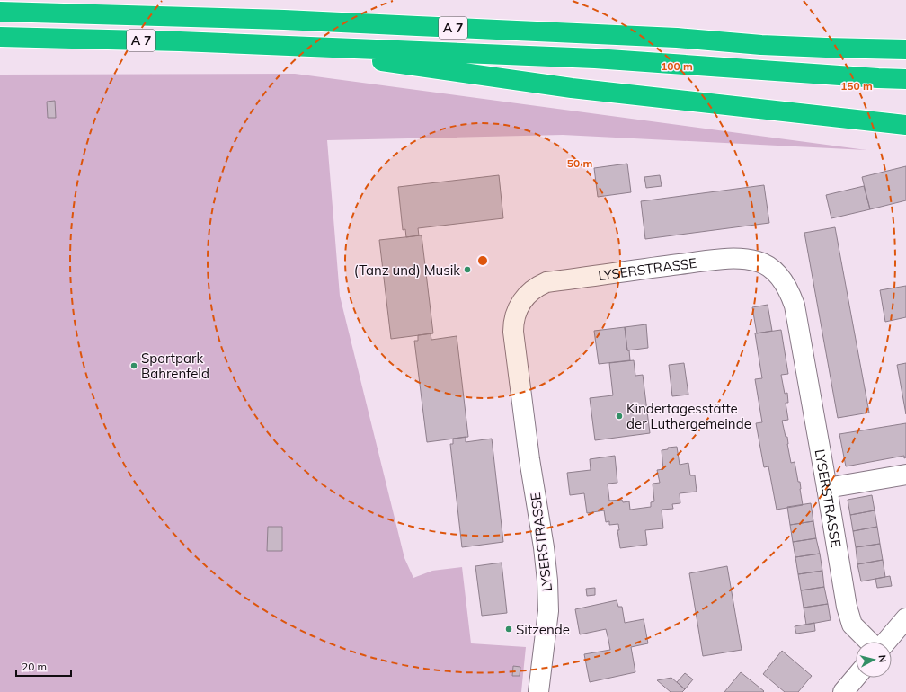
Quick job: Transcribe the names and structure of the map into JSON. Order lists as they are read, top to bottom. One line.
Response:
{"streets":{"highway":["A 7"],"street":["LYSERSTRASSE"]},"places":["(Tanz und) Musik","Sportpark Bahrenfeld","Kindertagesstätte der Luthergemeinde","Sitzende"],"scale_bar":"20 m","north":"right","rings":["100 m","150 m","50 m"]}
